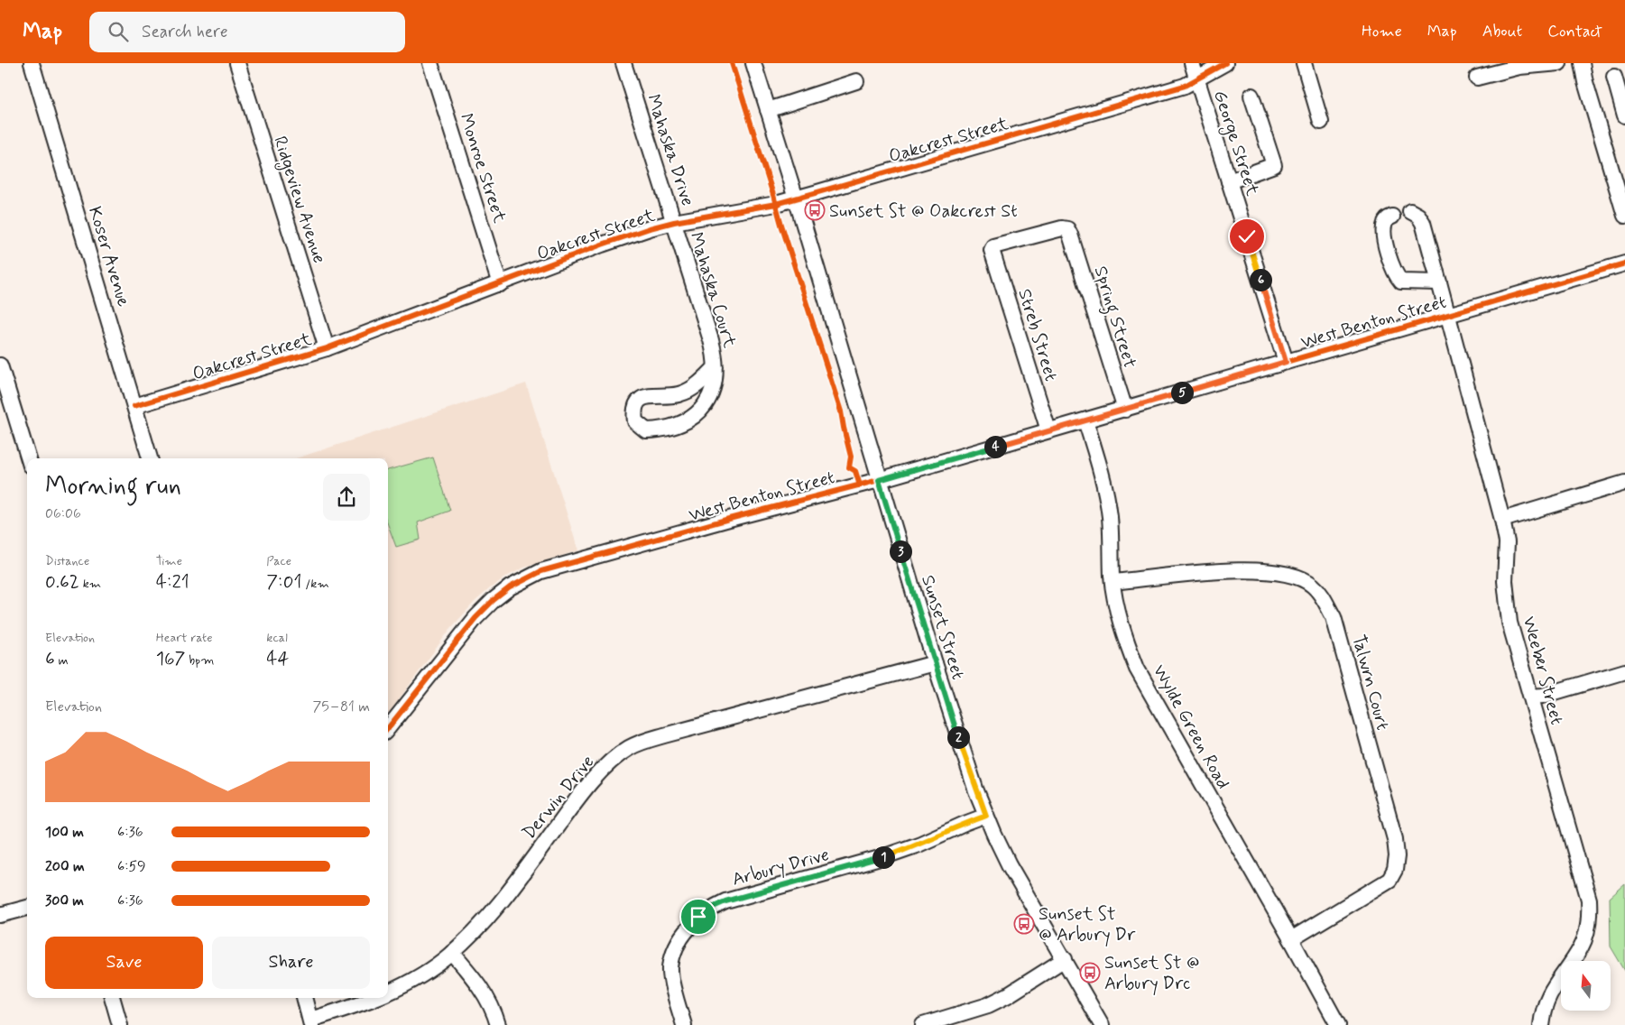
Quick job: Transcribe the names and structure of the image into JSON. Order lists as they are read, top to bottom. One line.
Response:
{"streets":{"street":["Oakcrest Street","George Street","Mahaska Drive","Monroe Street","Ridgeview Avenue","Koser Avenue","Mahaska Court","Spring Street","West Benton Street","Streb Street","Sunset Street","Weeber Street","Talwrn Court","Wylde Green Road","Derwin Drive","Arbury Drive"]},"crossings":[["Oakcrest Street","George Street"],["Oakcrest Street","Mahaska Drive"],["Oakcrest Street","Monroe Street"],["Oakcrest Street","Ridgeview Avenue"],["Oakcrest Street","Koser Avenue"],["Oakcrest Street","Mahaska Court"],["Oakcrest Street","Sunset Street"],["George Street","West Benton Street"],["Mahaska Drive","Mahaska Court"],["Spring Street","West Benton Street"],["Spring Street","Streb Street"],["West Benton Street","Streb Street"],["West Benton Street","Sunset Street"],["West Benton Street","Weeber Street"],["West Benton Street","Wylde Green Road"],["Sunset Street","Derwin Drive"],["Sunset Street","Arbury Drive"],["Talwrn Court","Wylde Green Road"]],"places":{"bus stop":["Sunset St @ Oakcrest St","Sunset St @ Arbury Dr","Sunset St @ Arbury Drc"]},"north":"top","page":{"header":"Map","search":"Search here","nav":["Home","Map","About","Contact"],"pins":["6","5","4","3","2","1"],"heading":["Morning run","06:06"],"stats":[["Distance","0.62 km"],["Time","4:21"],["Pace","7:01 /km"],["Elevation","6 m"],["Heart rate","167 bpm"],["kcal","44"]],"chart":["Elevation","75–81 m"],"list":[{"name":"100 m","note":"6:36"},{"name":"200 m","note":"6:59"},{"name":"300 m","note":"6:36"}],"buttons":["Save","Share"]}}
